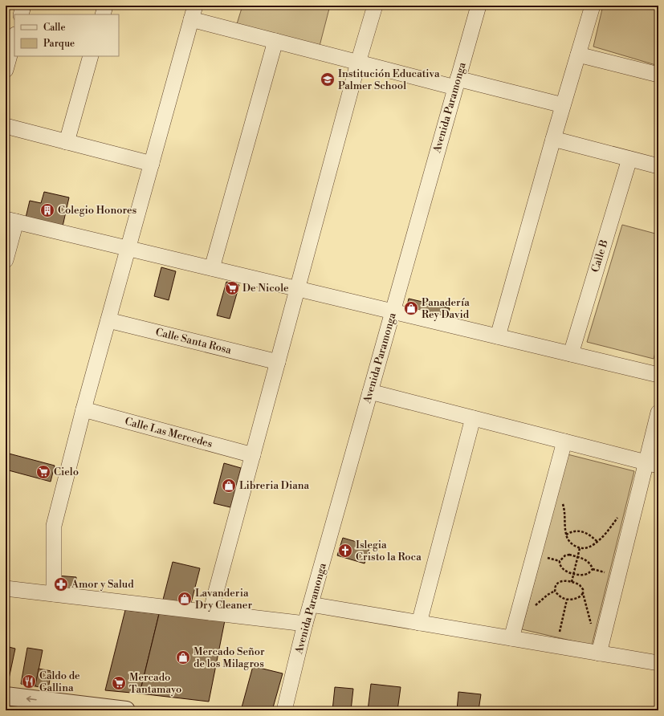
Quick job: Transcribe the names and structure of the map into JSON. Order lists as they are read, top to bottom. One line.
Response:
{"streets":{"street":["Avenida Paramonga","Calle B","Calle Santa Rosa","Calle Las Mercedes"]},"places":{"school or university":["Institución Educativa Palmer School"],"building":["Colegio Honores"],"supermarket":["De Nicole","Cielo","Mercado Tantamayo"],"shop":["Panadería Rey David","Libreria Diana","Lavanderia Dry Cleaner","Mercado Señor de los Milagros"],"church":["Islegia Cristo la Roca"],"pharmacy":["Amor y Salud"],"restaurant":["Caldo de Gallina"]},"legend":["Calle","Parque"]}
